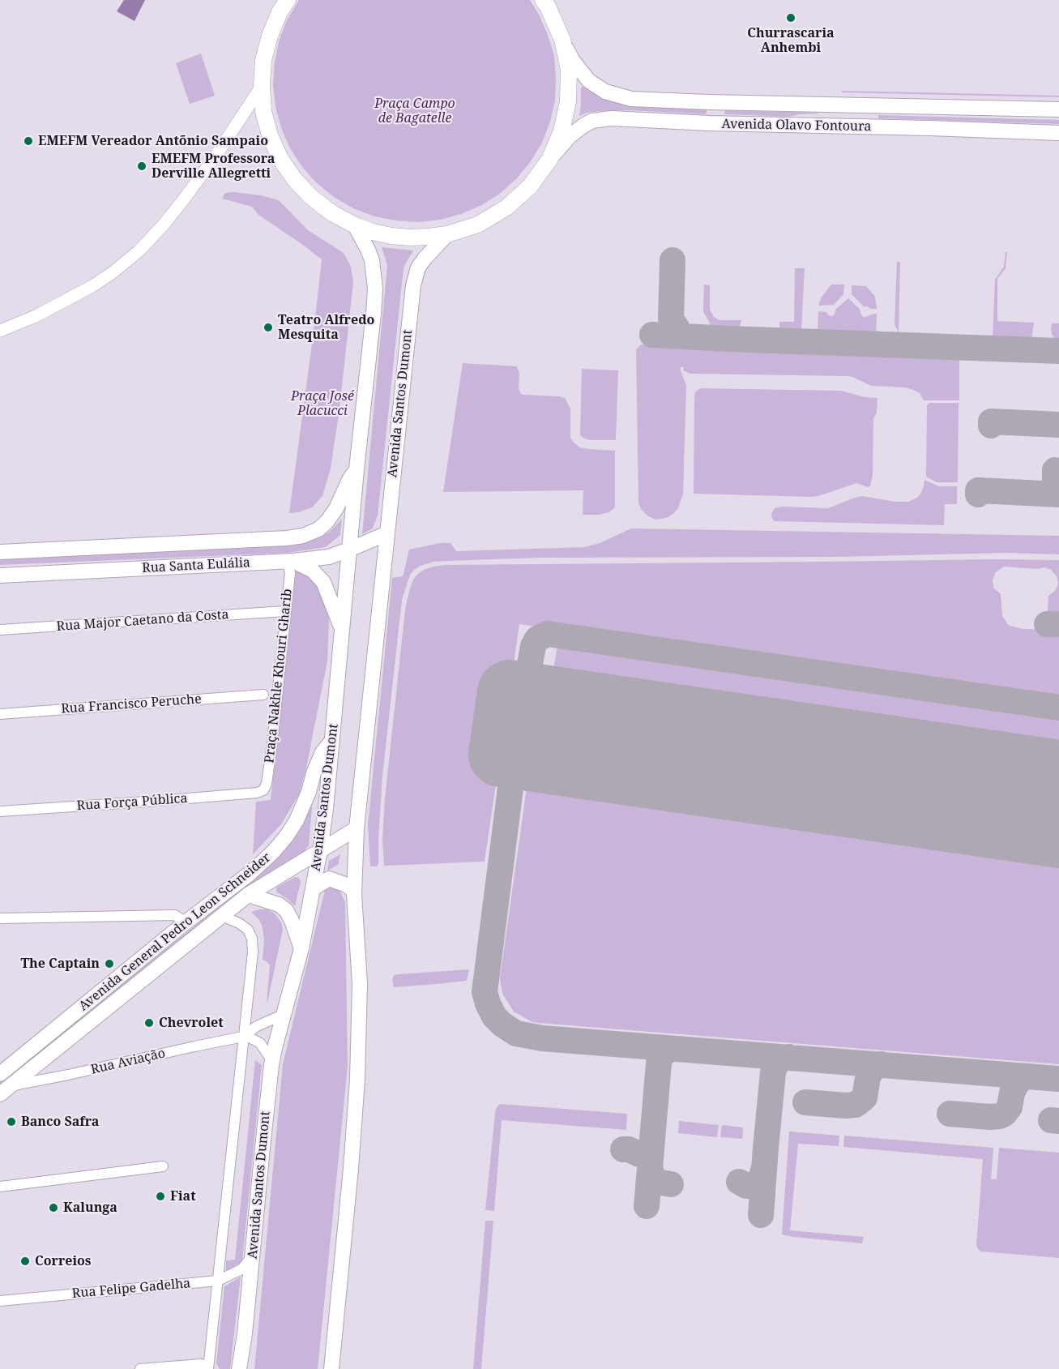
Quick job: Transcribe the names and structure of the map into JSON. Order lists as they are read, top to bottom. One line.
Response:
{"streets":{"main road":["Avenida Olavo Fontoura","Avenida Santos Dumont","Rua Santa Eulália","Avenida General Pedro Leon Schneider"],"street":["Rua Major Caetano da Costa","Praça Nakhle Khouri Gharib","Rua Francisco Peruche","Rua Força Pública","Rua Aviação","Rua Felipe Gadelha"]},"crossings":[["Avenida Santos Dumont","Rua Santa Eulália"],["Avenida Santos Dumont","Avenida General Pedro Leon Schneider"],["Avenida Santos Dumont","Rua Aviação"],["Avenida Santos Dumont","Rua Felipe Gadelha"],["Rua Santa Eulália","Praça Nakhle Khouri Gharib"],["Rua Major Caetano da Costa","Praça Nakhle Khouri Gharib"],["Praça Nakhle Khouri Gharib","Rua Força Pública"],["Avenida General Pedro Leon Schneider","Rua Aviação"]],"parks":["Praça Campo de Bagatelle","Praça José Placucci"],"places":["Churrascaria Anhembi","EMEFM Vereador Antõnio Sampaio","EMEFM Professora Derville Allegretti","Teatro Alfredo Mesquita","The Captain","Chevrolet","Banco Safra","Fiat","Kalunga","Correios"]}
